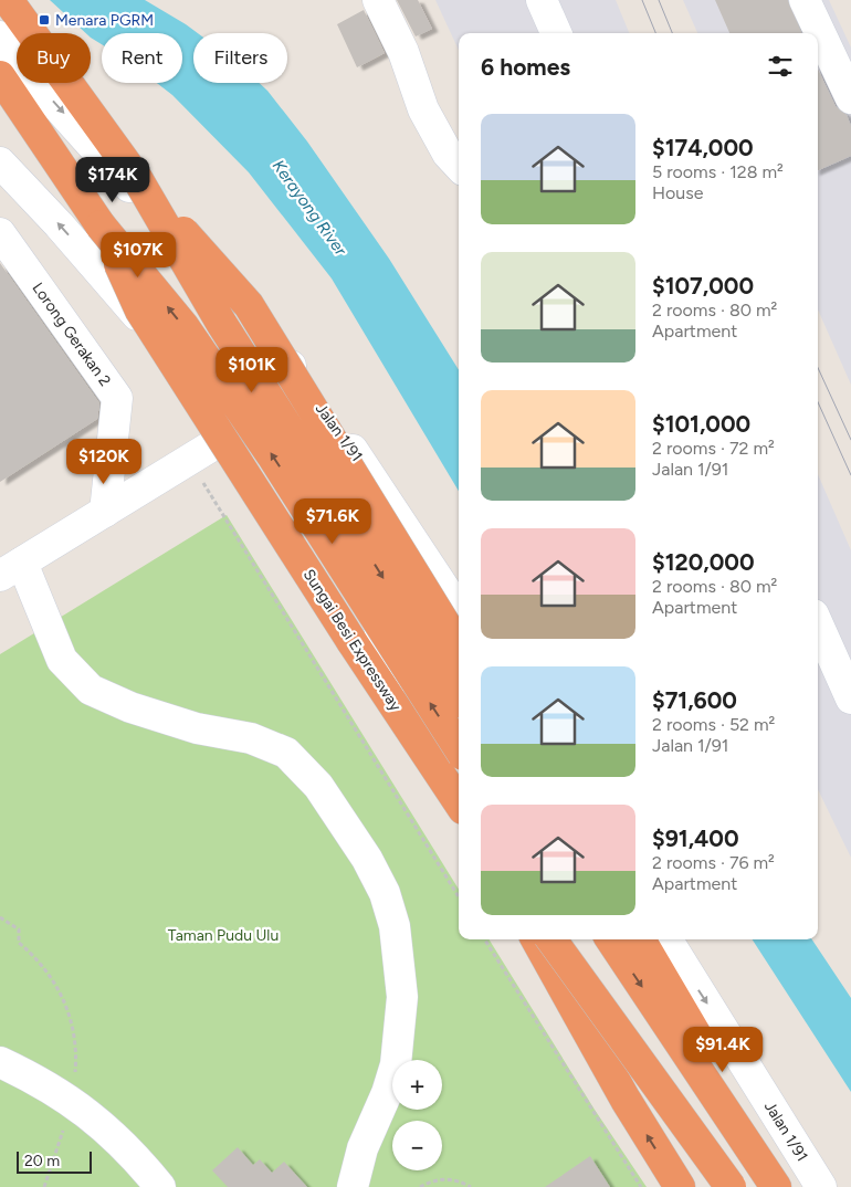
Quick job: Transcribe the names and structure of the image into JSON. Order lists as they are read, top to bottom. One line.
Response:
{"streets":{"highway":["Sungai Besi Expressway"],"street":["Lorong Gerakan 2","Jalan 1/91"]},"water":["Kerayong River"],"parks":["Taman Pudu Ulu"],"places":{"transit":["Menara PGRM"]},"scale_bar":"20 m","page":{"chip":["Buy","Rent","Filters"],"heading":"6 homes","list":[{"name":"$174,000","note":"5 rooms · 128 m² · House"},{"name":"$107,000","note":"2 rooms · 80 m² · Apartment"},{"name":"$101,000","note":"2 rooms · 72 m² · Jalan 1/91"},{"name":"$120,000","note":"2 rooms · 80 m² · Apartment"},{"name":"$71,600","note":"2 rooms · 52 m² · Jalan 1/91"},{"name":"$91,400","note":"2 rooms · 76 m² · Apartment"}],"price":["$174K","$107K","$101K","$120K","$71.6K","$91.4K"],"map_buttons":["+","−"],"scale":"20 m"}}
